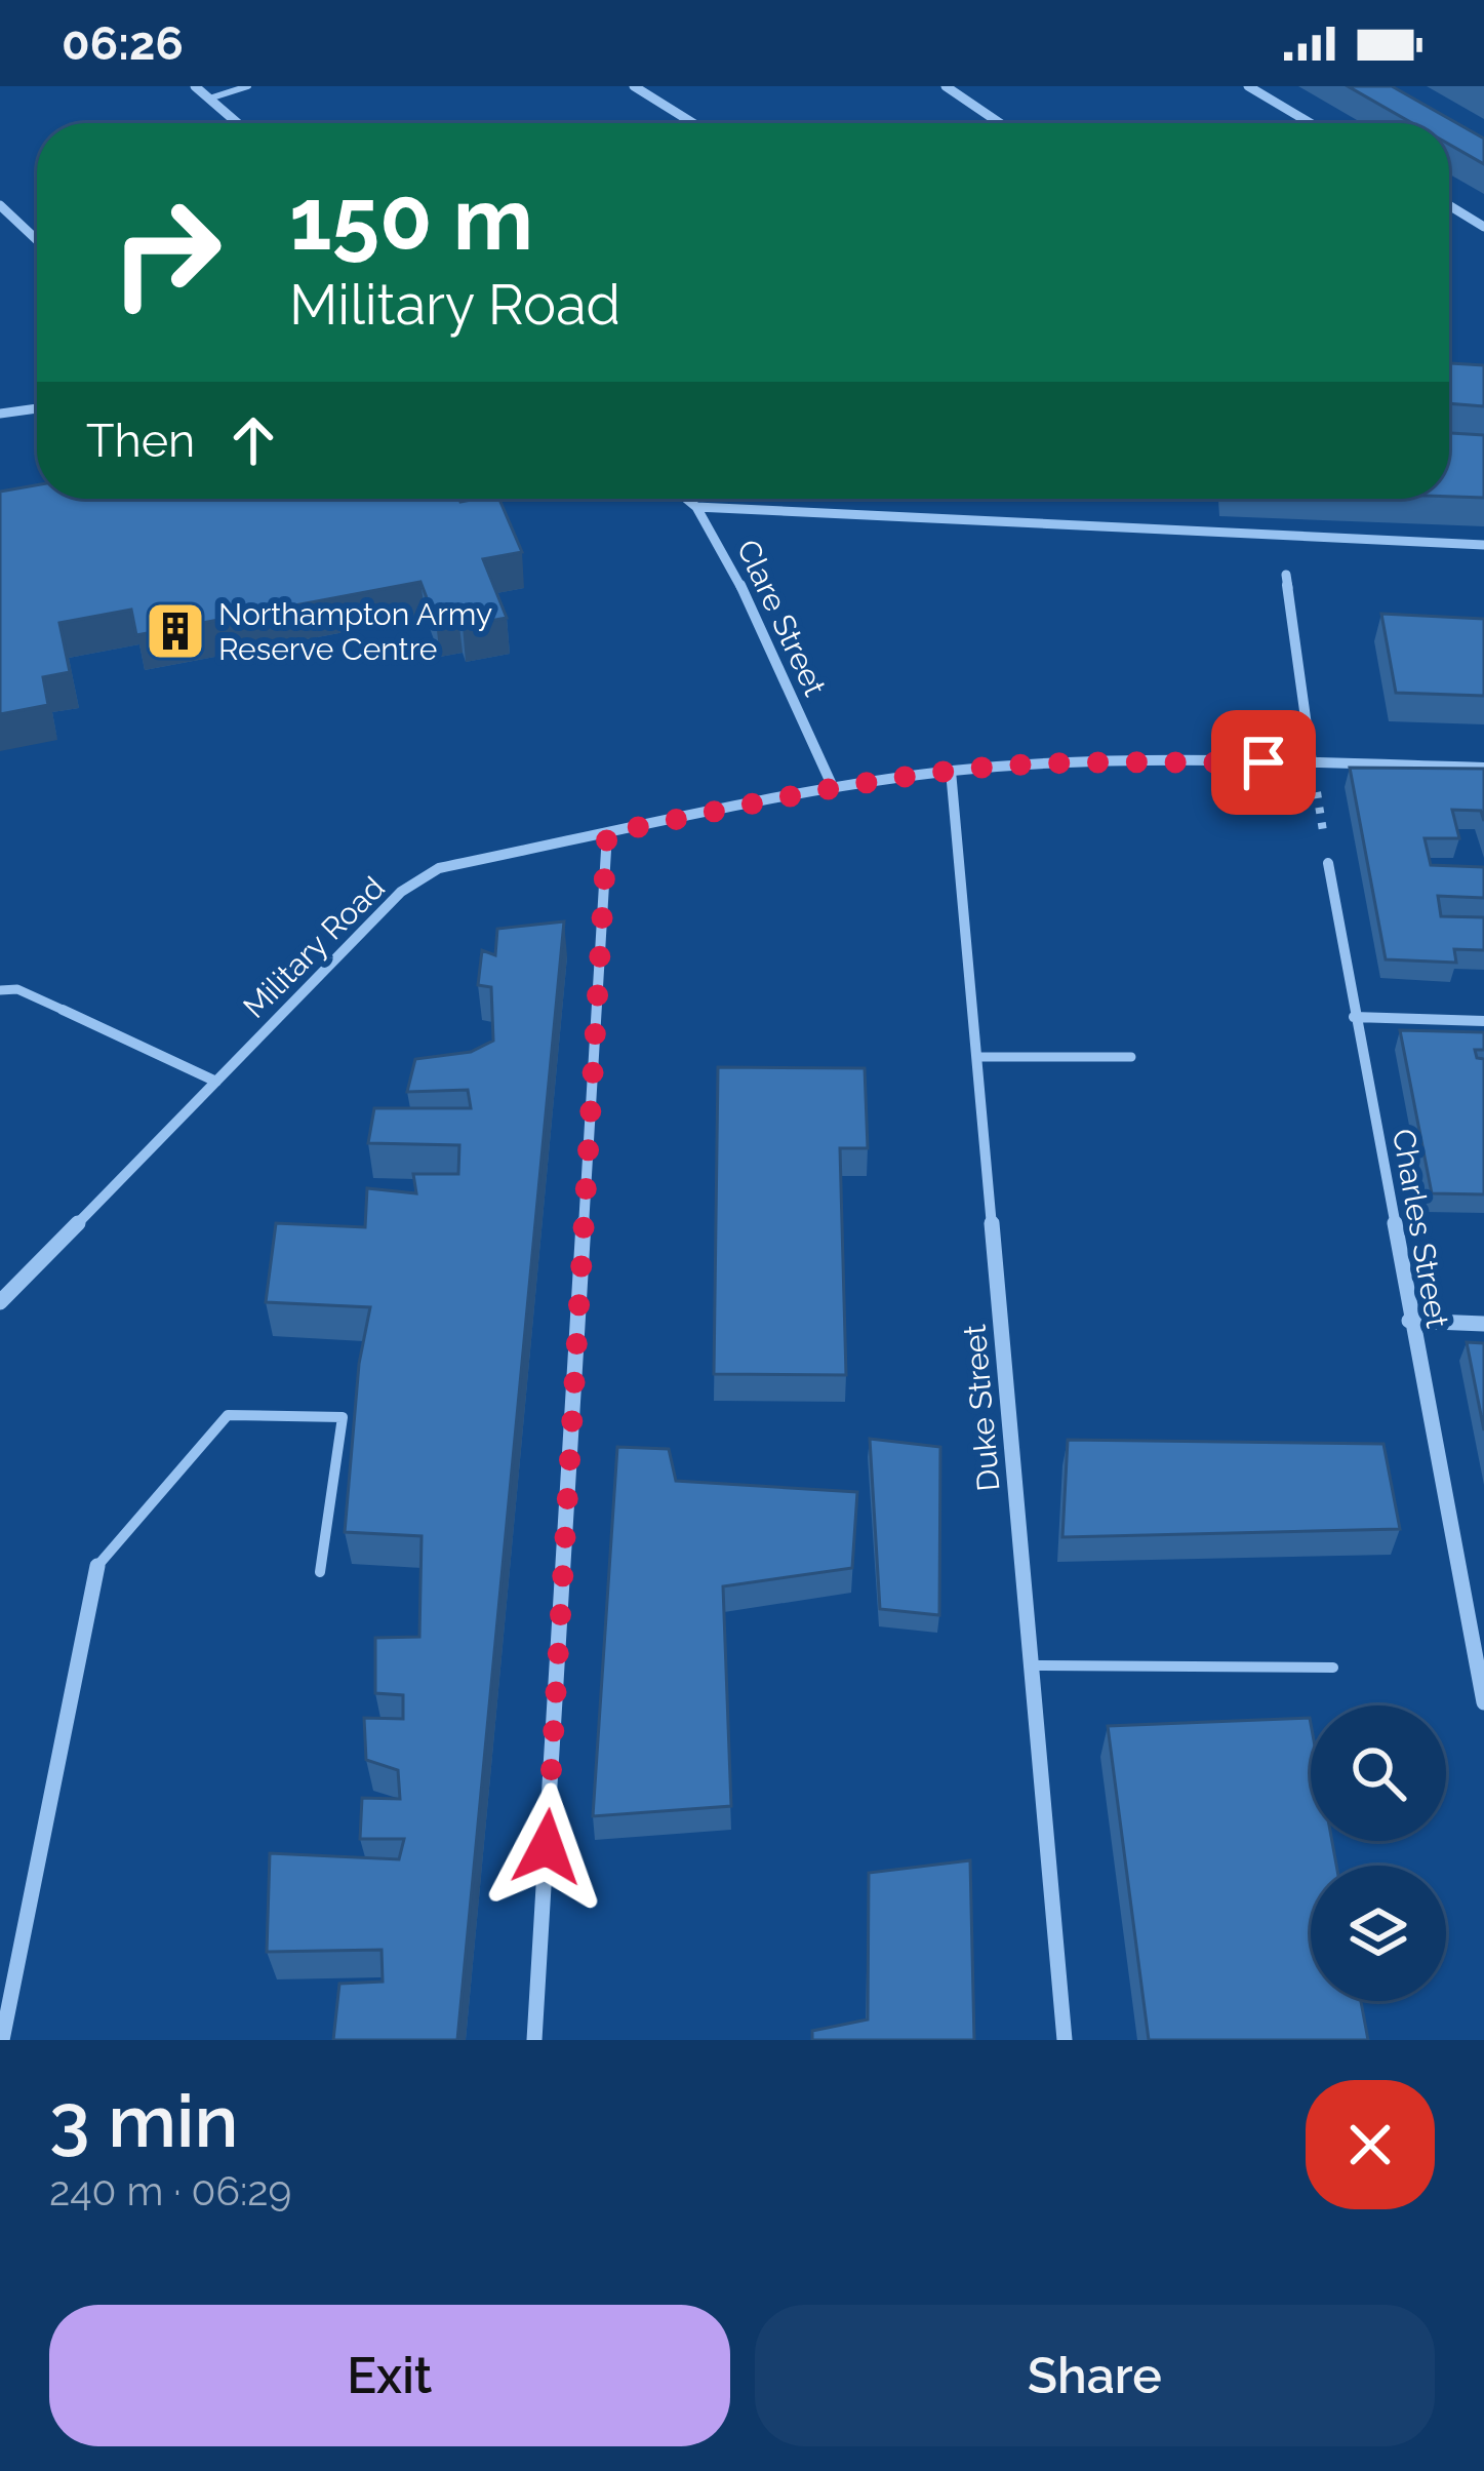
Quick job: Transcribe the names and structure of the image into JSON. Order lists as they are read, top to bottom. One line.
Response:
{"streets":{"street":["Clare Street","Military Road","Charles Street","Duke Street"]},"crossings":[["Clare Street","Military Road"],["Military Road","Duke Street"]],"places":{"building":["Northampton Army Reserve Centre"]},"page":{"status":"06:26","turn":["150 m","Military Road"],"then":"Then","heading":["3 min","240 m · 06:29"],"buttons":["Exit","Share"]}}
